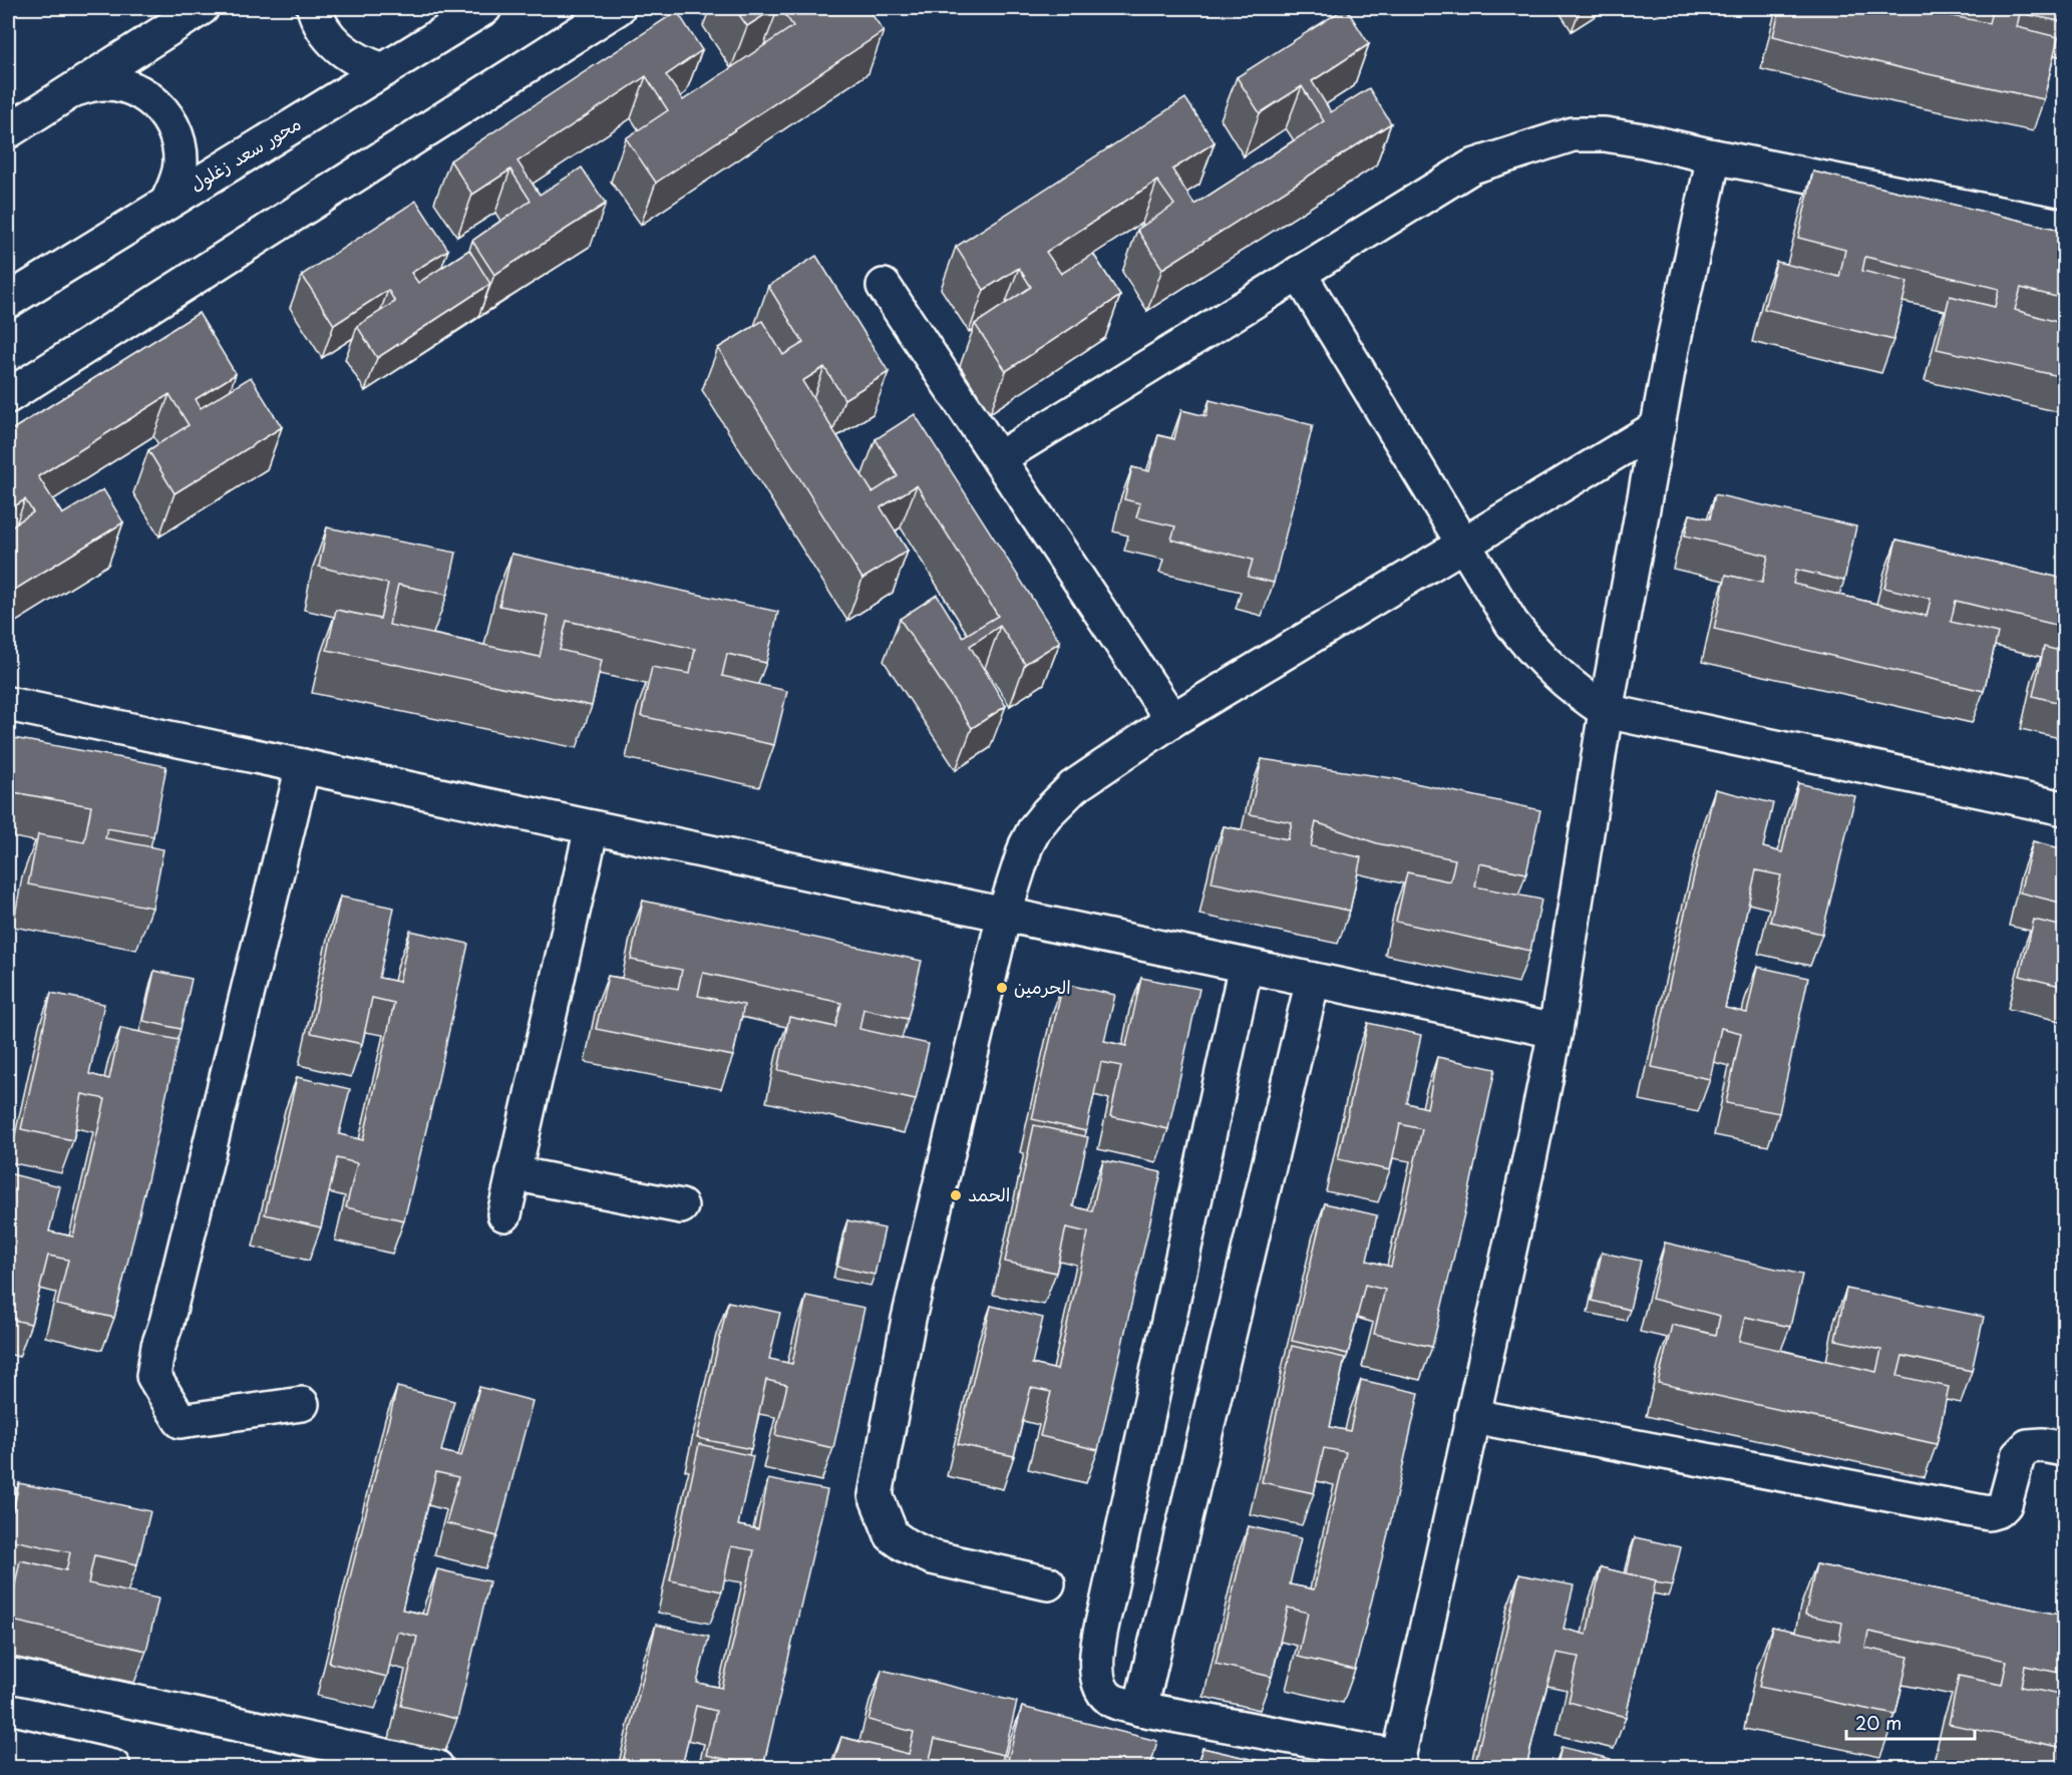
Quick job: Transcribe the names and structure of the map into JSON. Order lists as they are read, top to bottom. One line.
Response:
{"streets":{"street":["محور سعد زغلول"]},"places":["الحرمين","الحمد"],"scale_bar":"20 m"}
